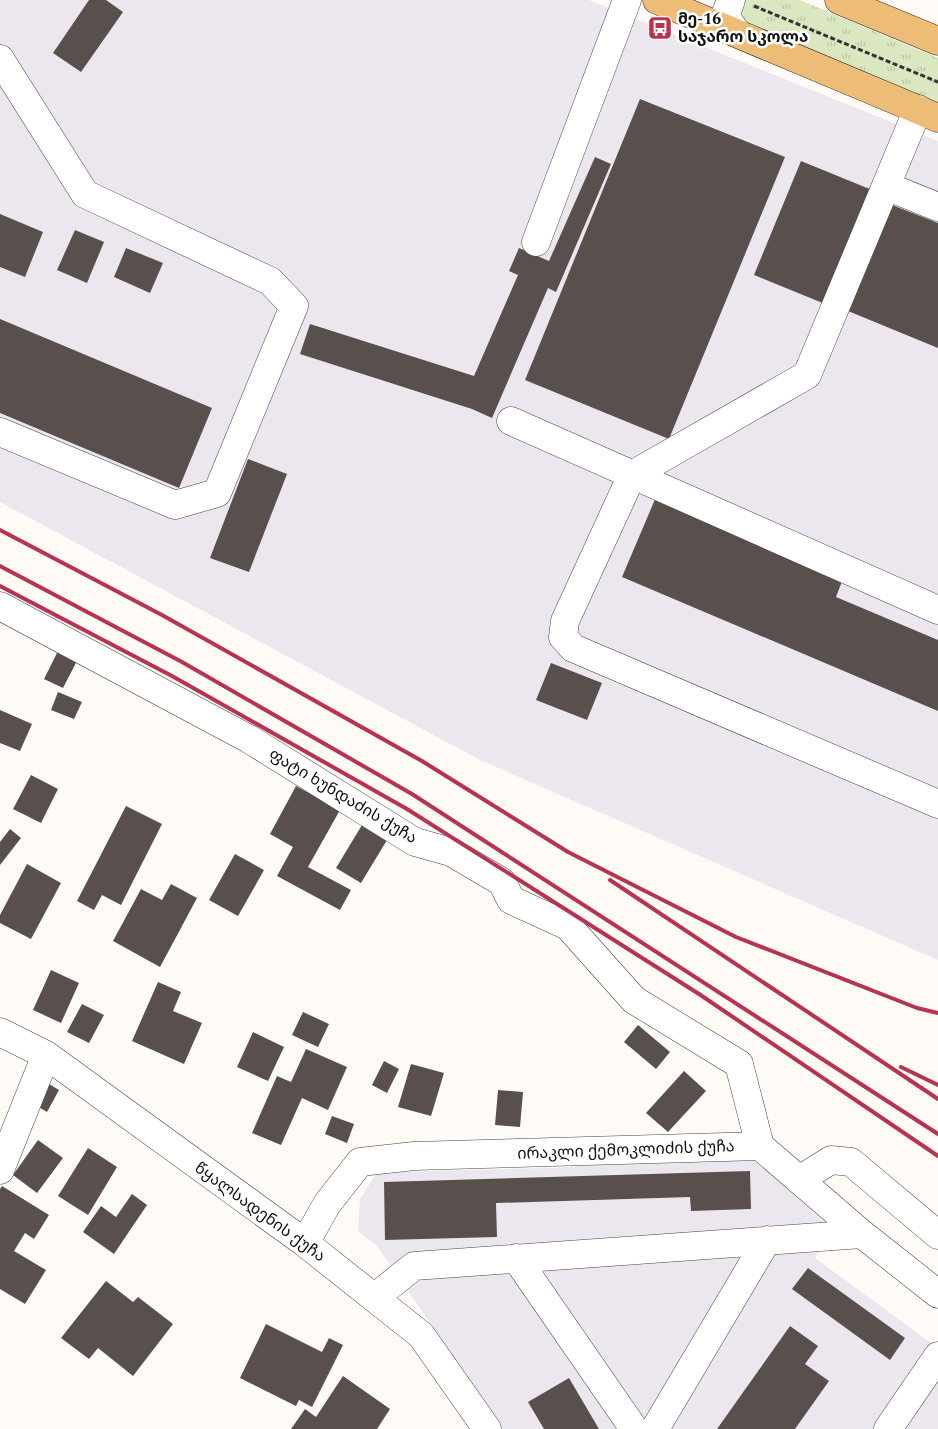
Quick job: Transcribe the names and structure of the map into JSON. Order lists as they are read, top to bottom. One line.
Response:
{"streets":{"street":["ფატი ხუნდაძის ქუჩა","ირაკლი ქემოკლიძის ქუჩა","წყალსადენის ქუჩა"]},"crossings":[["ფატი ხუნდაძის ქუჩა","ირაკლი ქემოკლიძის ქუჩა"],["ირაკლი ქემოკლიძის ქუჩა","წყალსადენის ქუჩა"]],"places":{"bus stop":["მე-16 საჯარო სკოლა"]}}
